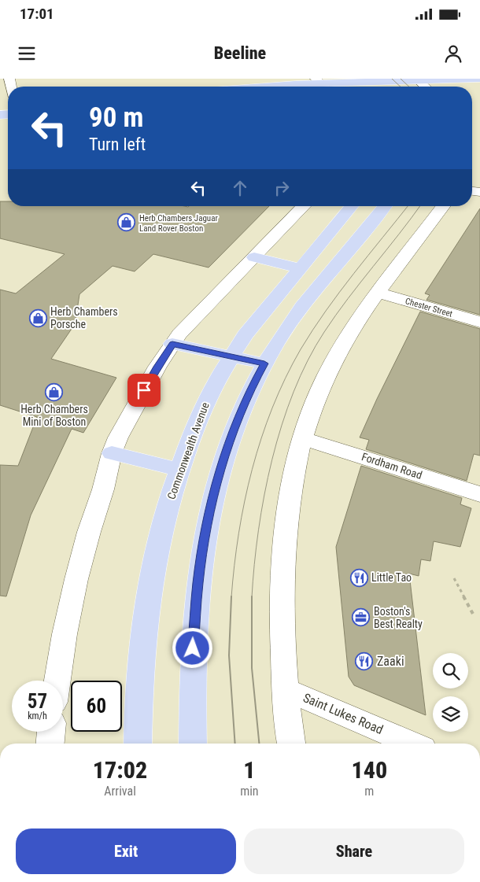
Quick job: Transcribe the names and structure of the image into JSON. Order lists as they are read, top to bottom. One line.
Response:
{"streets":{"main road":["Commonwealth Avenue"],"street":["Chester Street","Fordham Road","Saint Lukes Road"]},"places":{"shop":["Herb Chambers Jaguar Land Rover Boston","Herb Chambers Porsche","Herb Chambers Mini of Boston"],"restaurant":["Little Tao","Zaaki"],"office":["Boston's Best Realty"]},"page":{"status":"17:01","header":"Beeline","turn":["90 m","Turn left"],"speed":"57 km/h","limit":"60","eta":["17:02","Arrival","1","min","140","m"],"buttons":["Exit","Share"]}}
